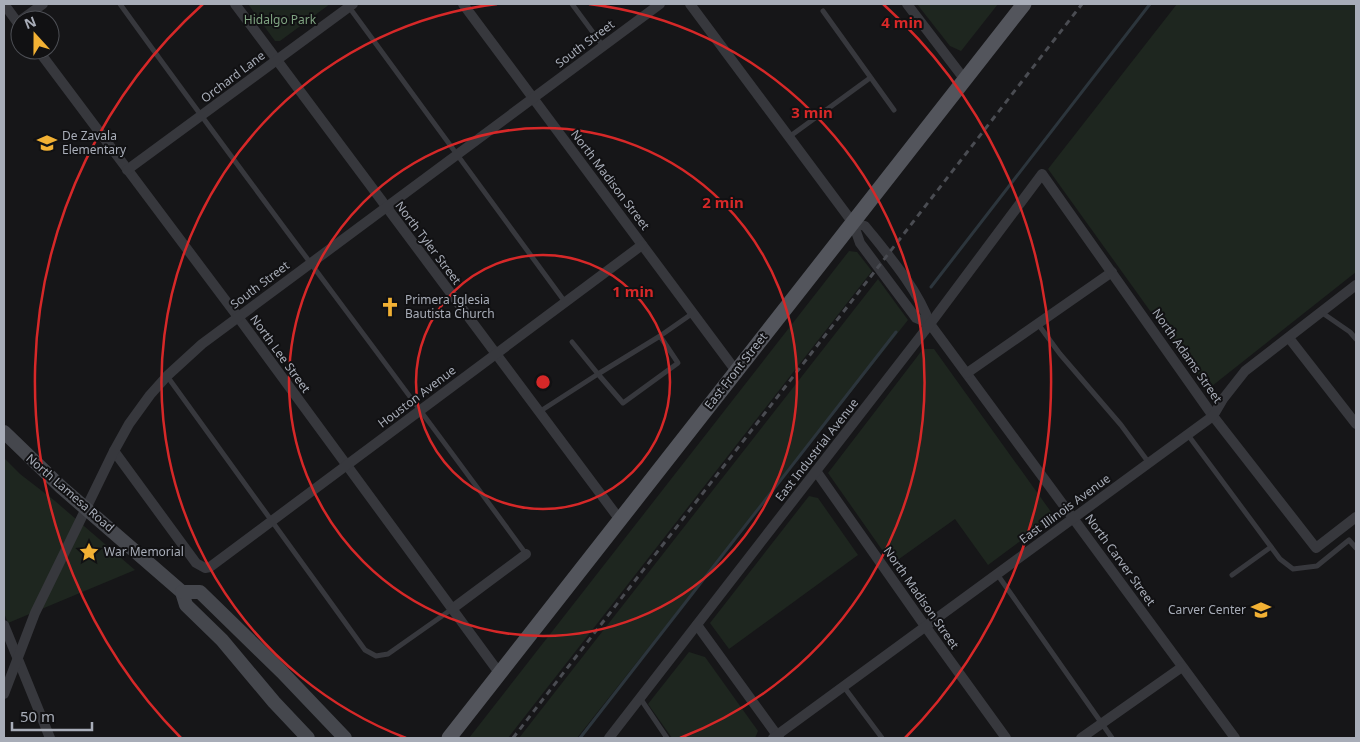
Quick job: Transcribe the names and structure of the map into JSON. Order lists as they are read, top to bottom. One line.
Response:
{"streets":{"main road":["East Front Street","North Lamesa Road"],"street":["South Street","Orchard Lane","North Madison Street","North Tyler Street","North Lee Street","North Adams Street","Houston Avenue","East Industrial Avenue","East Illinois Avenue","North Carver Street"]},"crossings":[["South Street","North Madison Street"],["South Street","North Tyler Street"],["South Street","North Lee Street"],["South Street","Houston Avenue"],["South Street","North Lamesa Road"],["Orchard Lane","North Tyler Street"],["Orchard Lane","North Lee Street"],["North Madison Street","East Front Street"],["North Madison Street","Houston Avenue"],["North Madison Street","East Industrial Avenue"],["North Madison Street","East Illinois Avenue"],["North Tyler Street","East Front Street"],["North Tyler Street","Houston Avenue"],["North Lee Street","East Front Street"],["North Lee Street","Houston Avenue"],["North Adams Street","East Industrial Avenue"],["North Adams Street","East Illinois Avenue"],["East Front Street","North Carver Street"],["East Industrial Avenue","North Carver Street"],["East Illinois Avenue","North Carver Street"]],"parks":["Hidalgo Park"],"places":{"school or university":["De Zavala Elementary","Carver Center"],"church":["Primera Iglesia Bautista Church"],"place":["War Memorial"]},"scale_bar":"50 m","north":"top","rings":["4 min","3 min","2 min","1 min"]}
